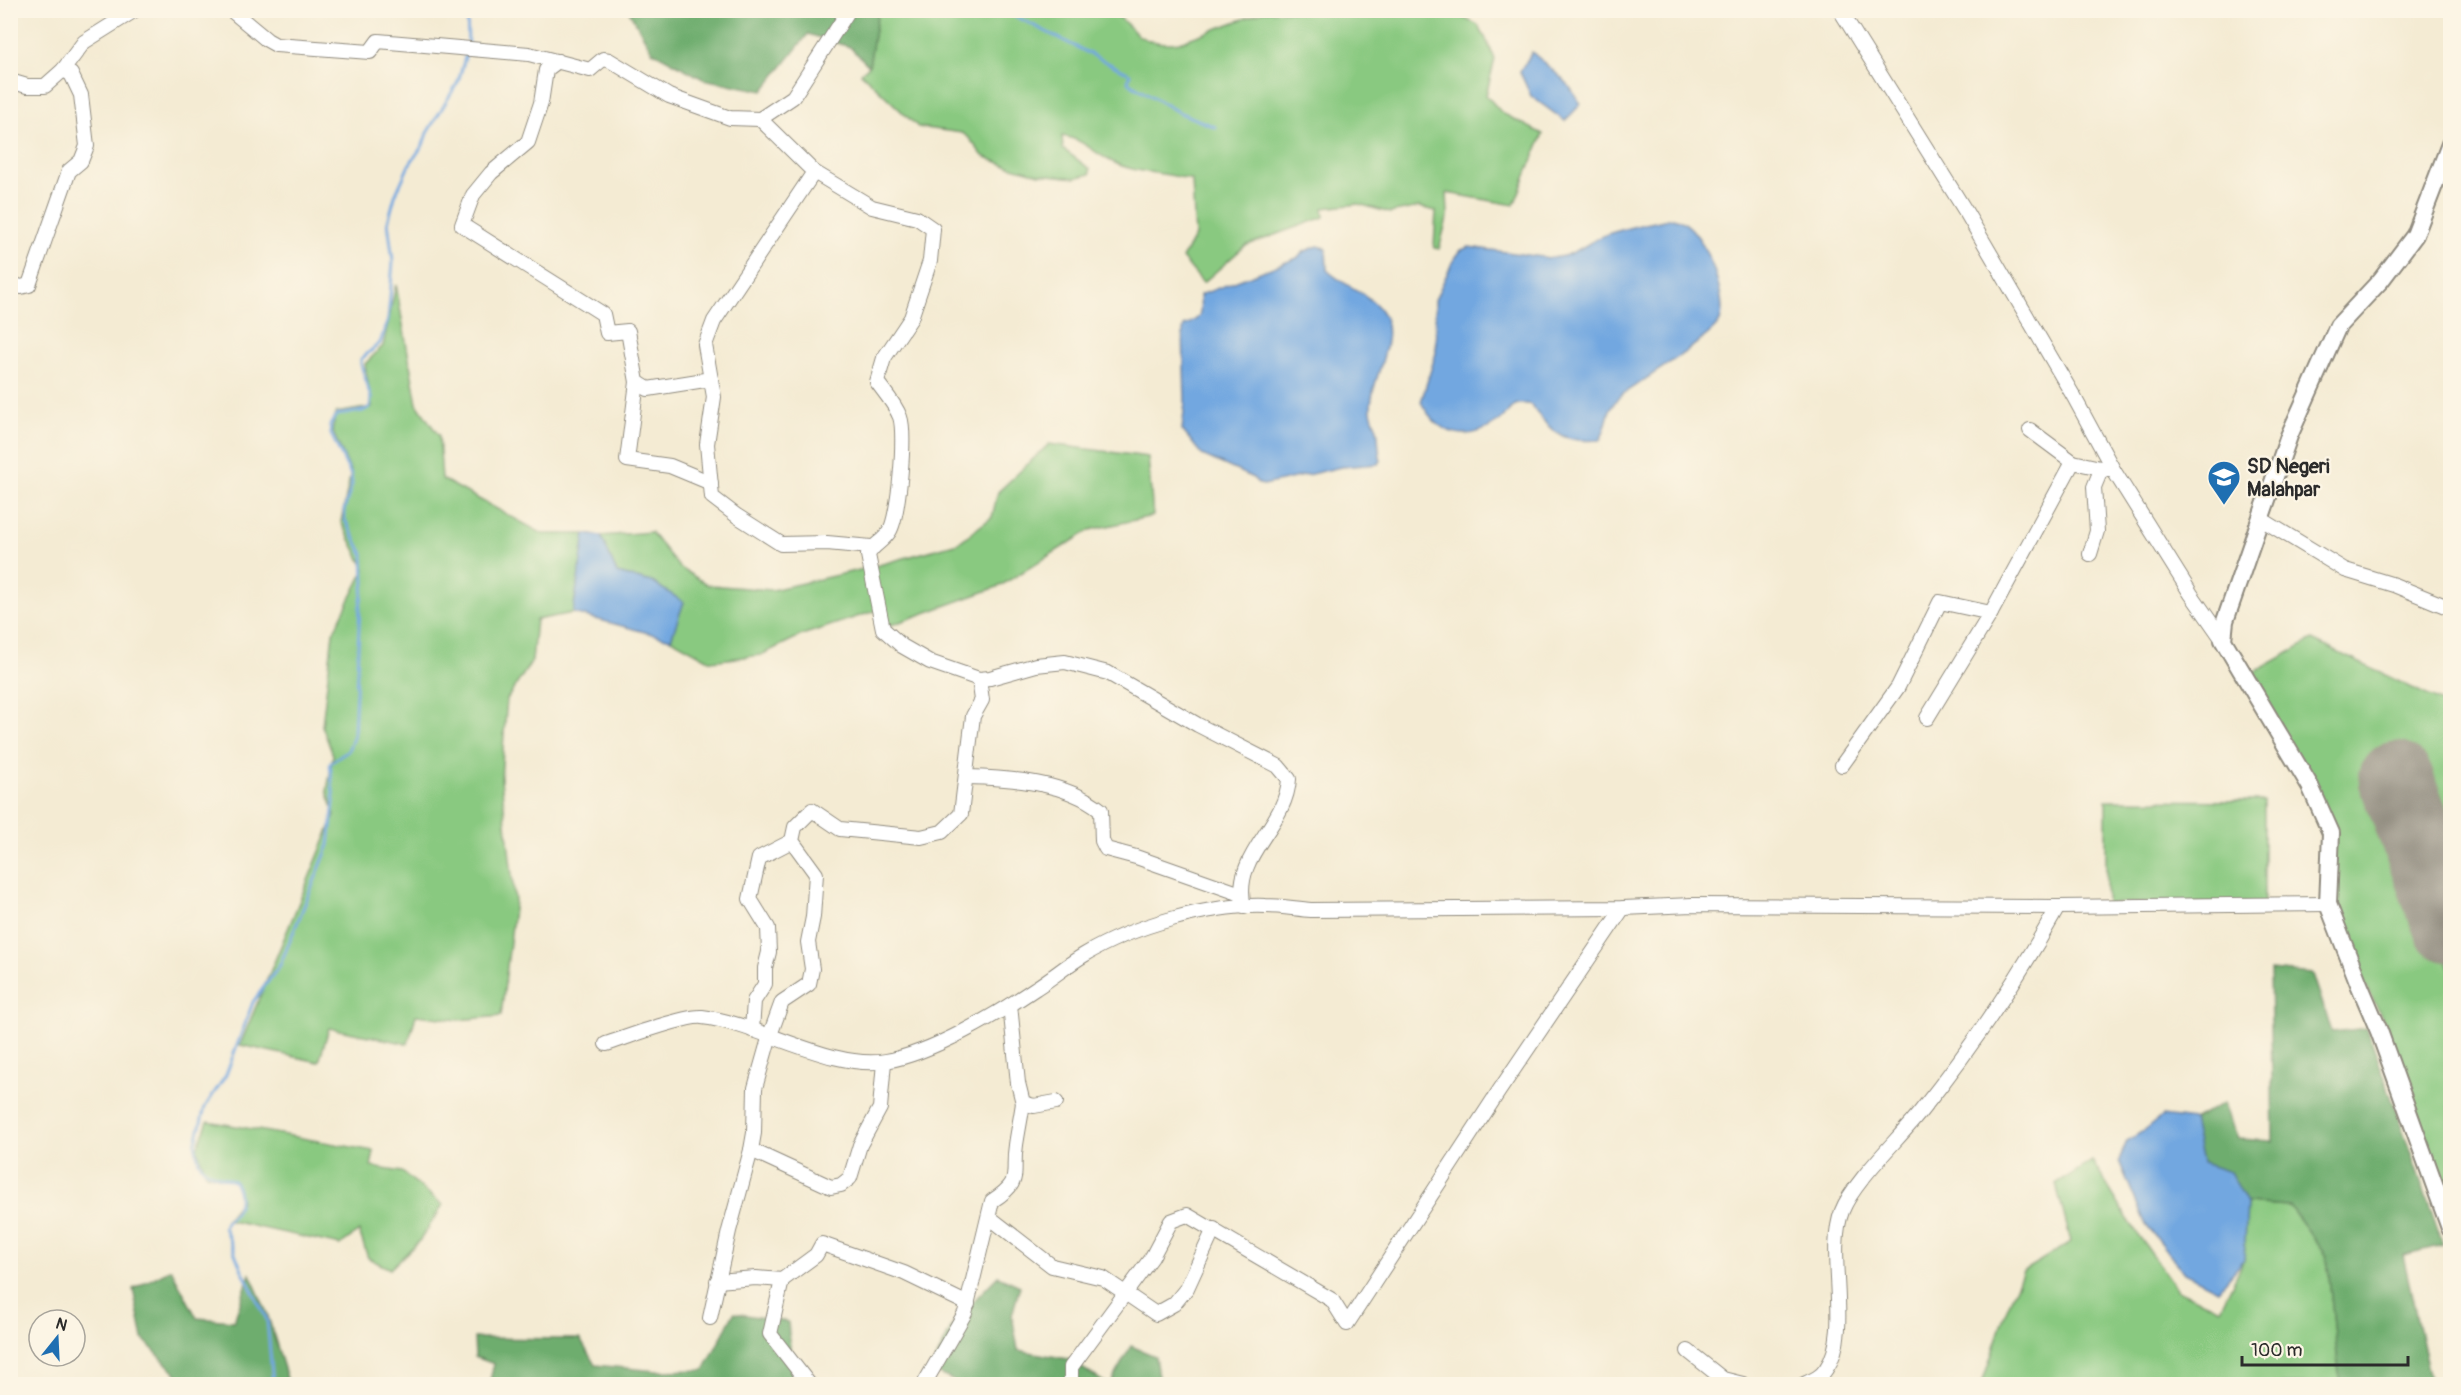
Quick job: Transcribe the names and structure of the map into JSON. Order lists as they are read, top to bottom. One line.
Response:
{"places":{"school or university":["SD Negeri Malahpar"]},"scale_bar":"100 m","north":"top"}
